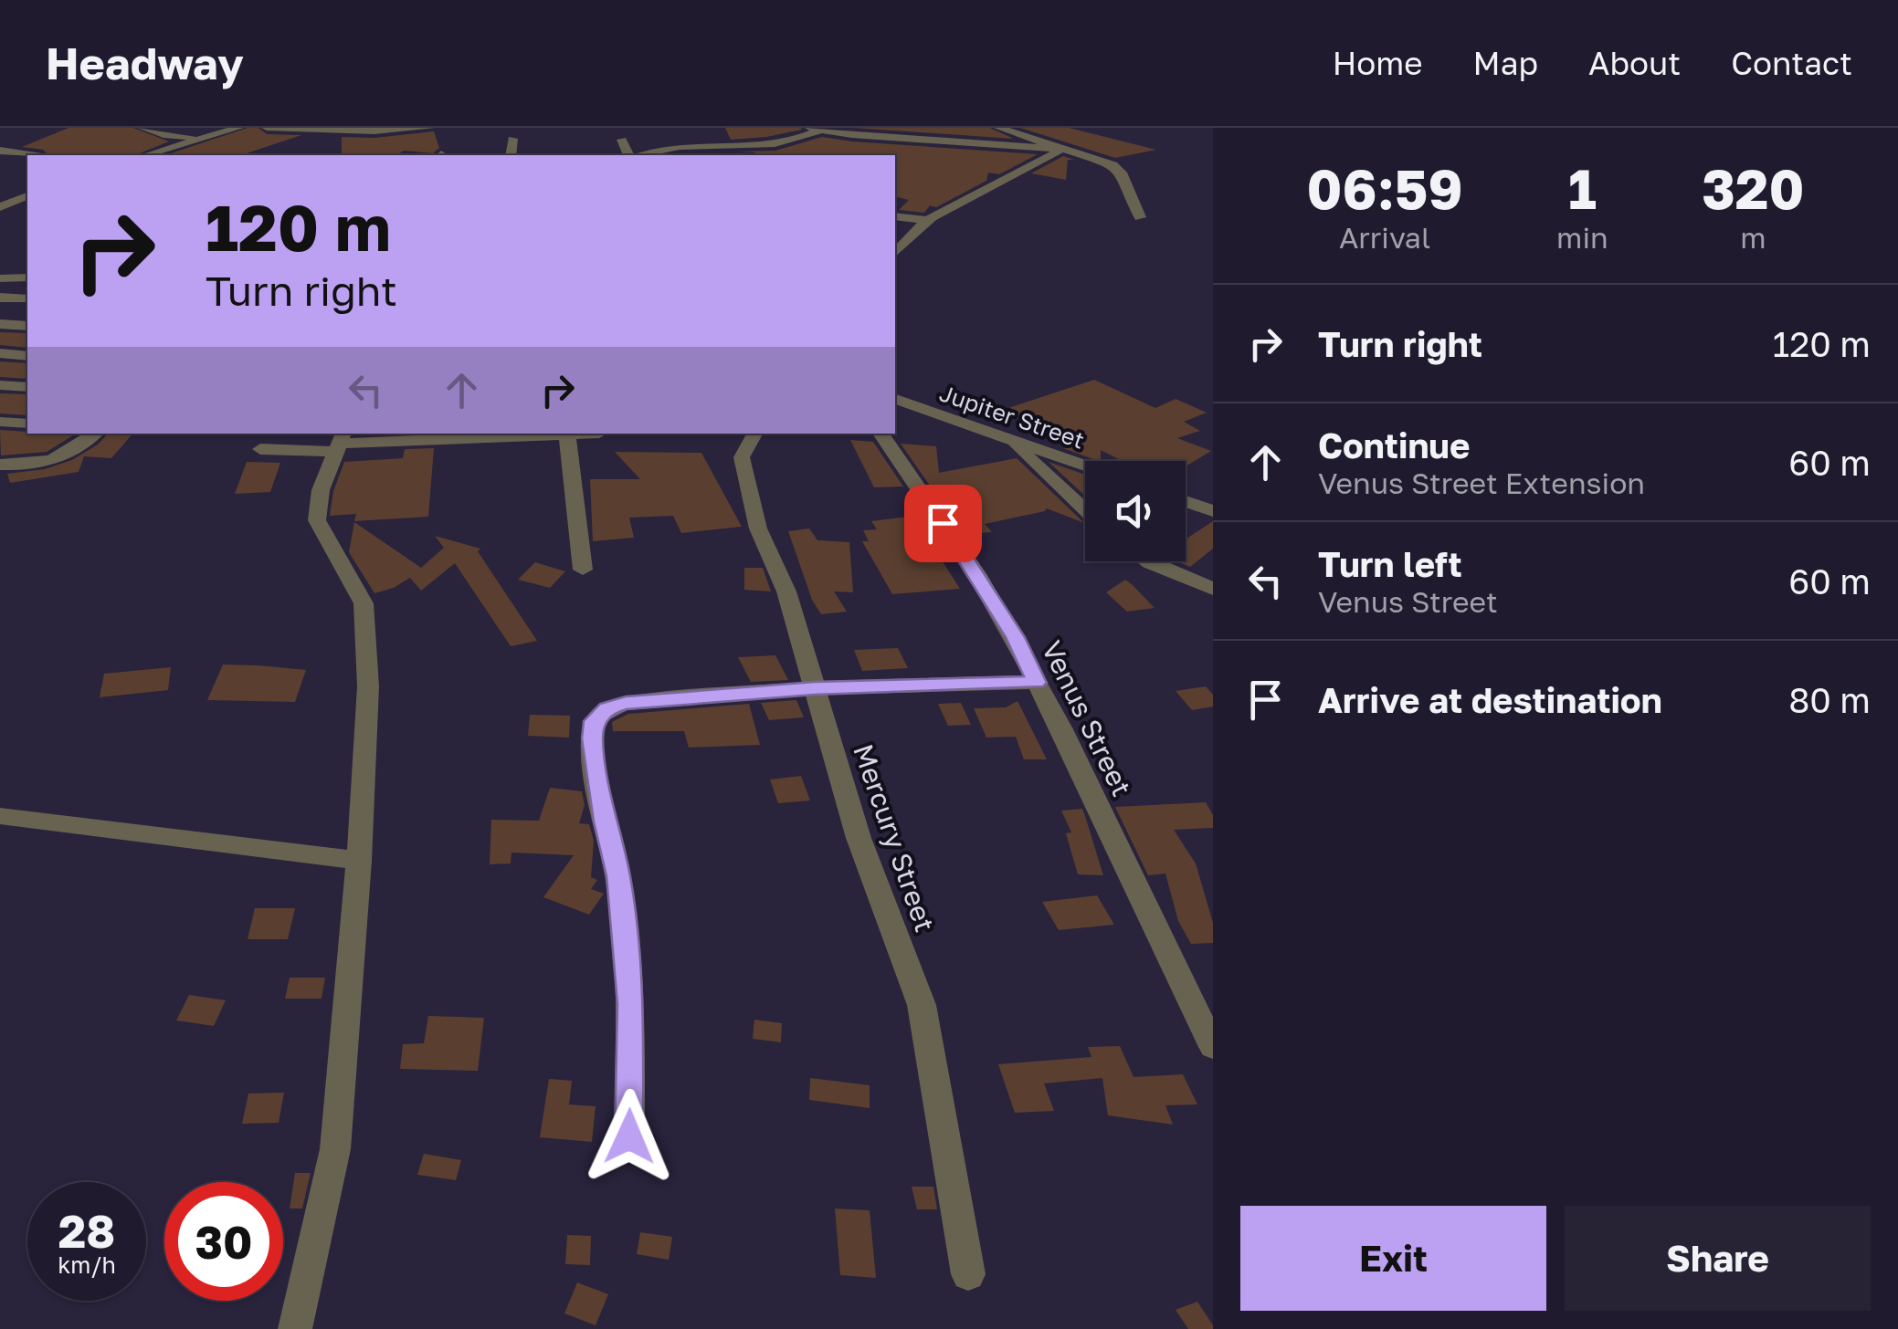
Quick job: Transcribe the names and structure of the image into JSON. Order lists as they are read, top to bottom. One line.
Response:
{"streets":{"street":["Jupiter Street","Venus Street","Mercury Street"]},"page":{"header":"Headway","nav":["Home","Map","About","Contact"],"eta":["06:59","Arrival","1","min","320","m"],"turn":["120 m","Turn right"],"list":[{"name":"Turn right","value":"120 m"},{"name":"Continue","note":"Venus Street Extension","value":"60 m"},{"name":"Turn left","note":"Venus Street","value":"60 m"},{"name":"Arrive at destination","value":"80 m"}],"speed":"28 km/h","limit":"30","buttons":["Exit","Share"]}}
